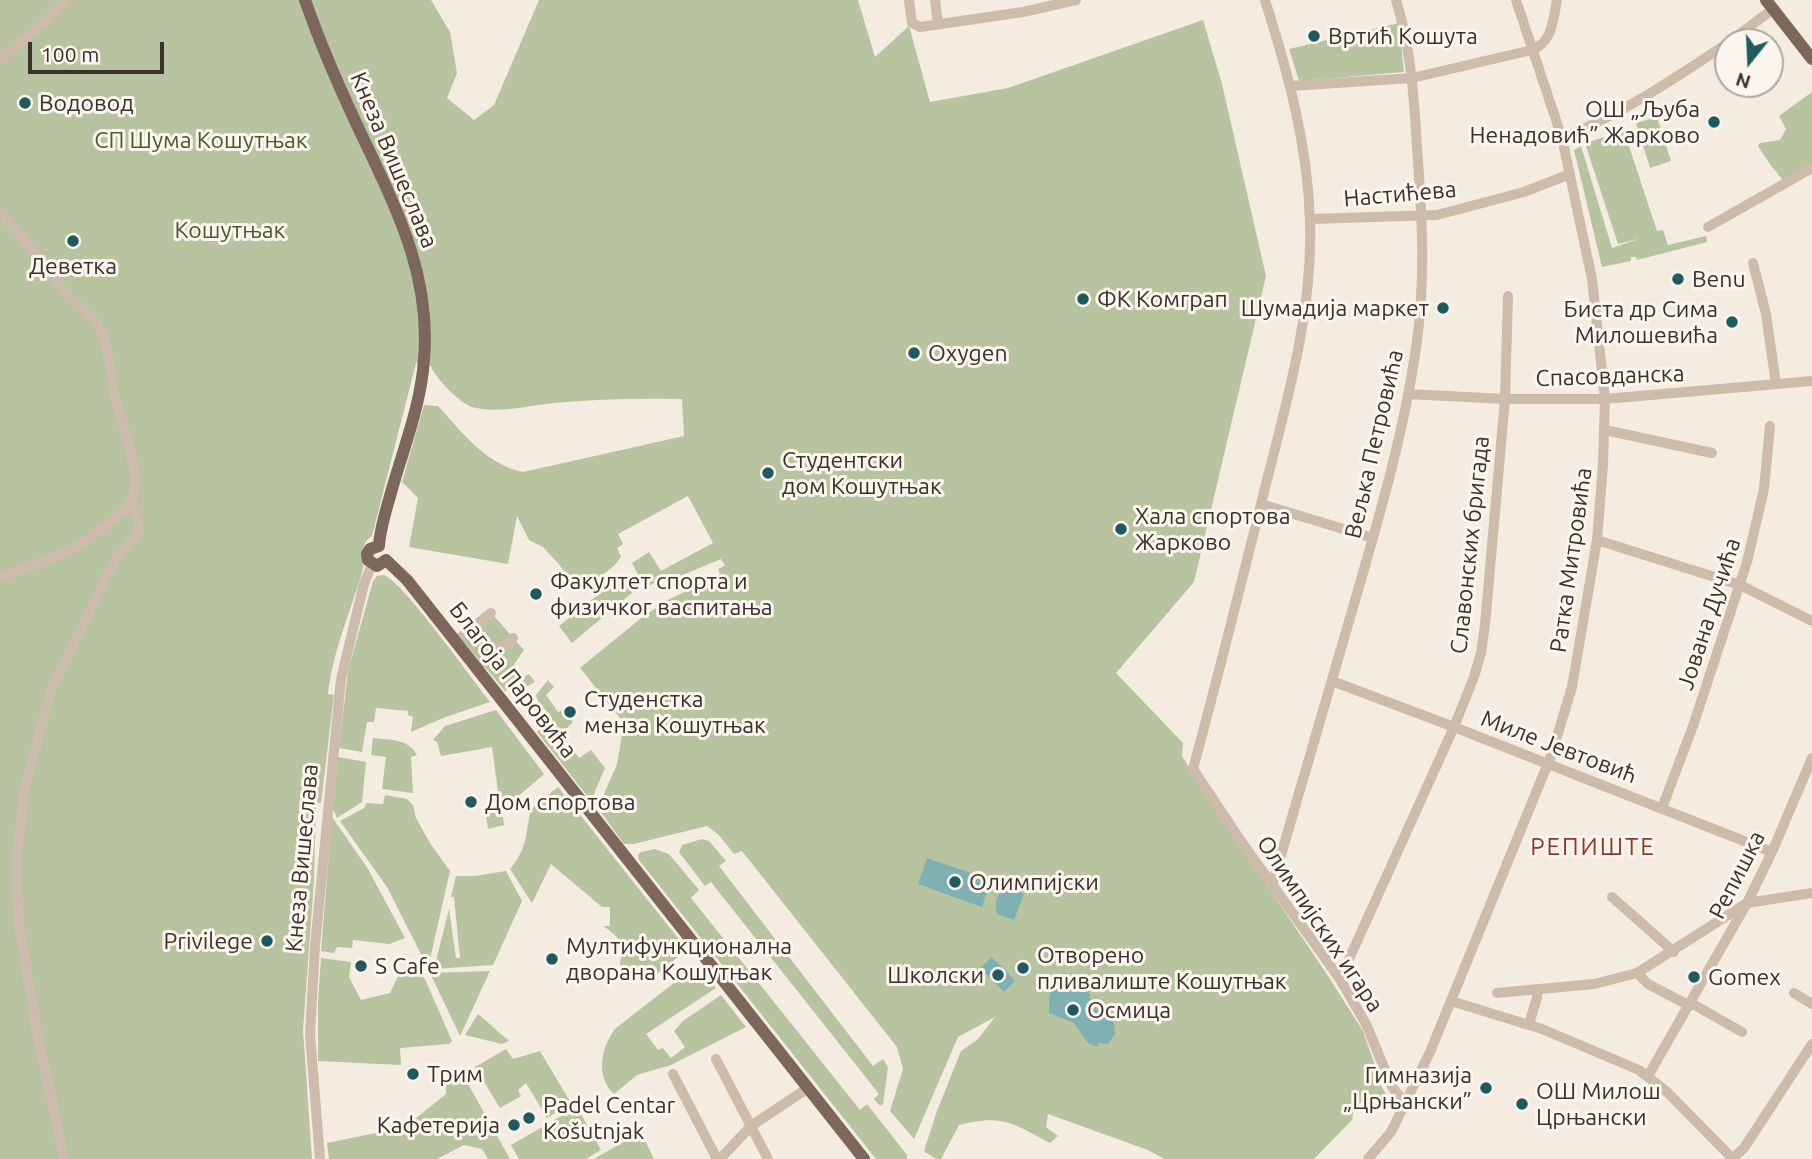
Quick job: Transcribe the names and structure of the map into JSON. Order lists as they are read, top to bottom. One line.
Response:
{"streets":{"main road":["Кнеза Вишеслава","Благоја Паровића"],"street":["Настићева","Спасовданска","Вељка Петровића","Славонских бригада","Ратка Митровића","Јована Дучића","Миле Јевтовић","Репишка","Олимпијских игара"]},"crossings":[["Кнеза Вишеслава","Благоја Паровића"],["Настићева","Вељка Петровића"],["Настићева","Ратка Митровића"],["Спасовданска","Вељка Петровића"],["Спасовданска","Славонских бригада"],["Спасовданска","Ратка Митровића"],["Вељка Петровића","Миле Јевтовић"],["Вељка Петровића","Олимпијских игара"],["Славонских бригада","Миле Јевтовић"],["Славонских бригада","Олимпијских игара"],["Ратка Митровића","Миле Јевтовић"],["Ратка Митровића","Олимпијских игара"],["Јована Дучића","Миле Јевтовић"],["Миле Јевтовић","Репишка"]],"districts":["РЕПИШТЕ"],"parks":["СП Шума Кошутњак","Кошутњак"],"places":["Вртић Кошута","Водовод","ОШ „Љуба Ненадовић” Жарково","Деветка","Benu","ФК Комграп","Шумадија маркет","Биста др Сима Милошевића","Oxygen","Студентски дом Кошутњак","Хала спортова Жарково","Факултет спорта и физичког васпитања","Студенстка менза Кошутњак","Дом спортова","Олимпијски","Privilege","Мултифункционална дворана Кошутњак","S Cafe","Отворено пливалиште Кошутњак","Школски","Gomex","Осмица","Трим","Гимназија „Црњански”","ОШ Милош Црњански","Padel Centar Košutnjak","Кафетерија"],"scale_bar":"100 m","north":"bottom"}
